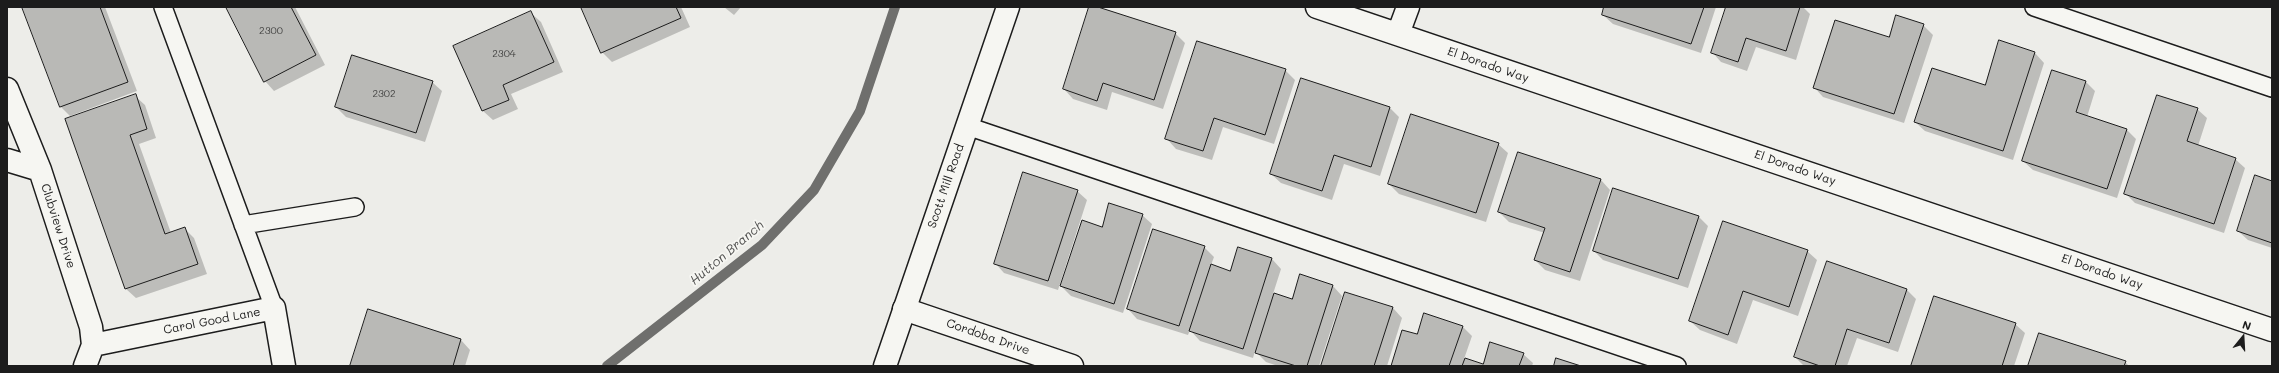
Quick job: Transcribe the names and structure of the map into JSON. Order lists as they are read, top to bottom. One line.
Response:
{"streets":{"street":["El Dorado Way","Scott Mill Road","Clubview Drive","Carol Good Lane","Cordoba Drive"]},"crossings":[["Scott Mill Road","Cordoba Drive"],["Clubview Drive","Carol Good Lane"]],"water":["Hutton Branch"],"house_numbers":["2300","2304","2302"],"north":"top"}
